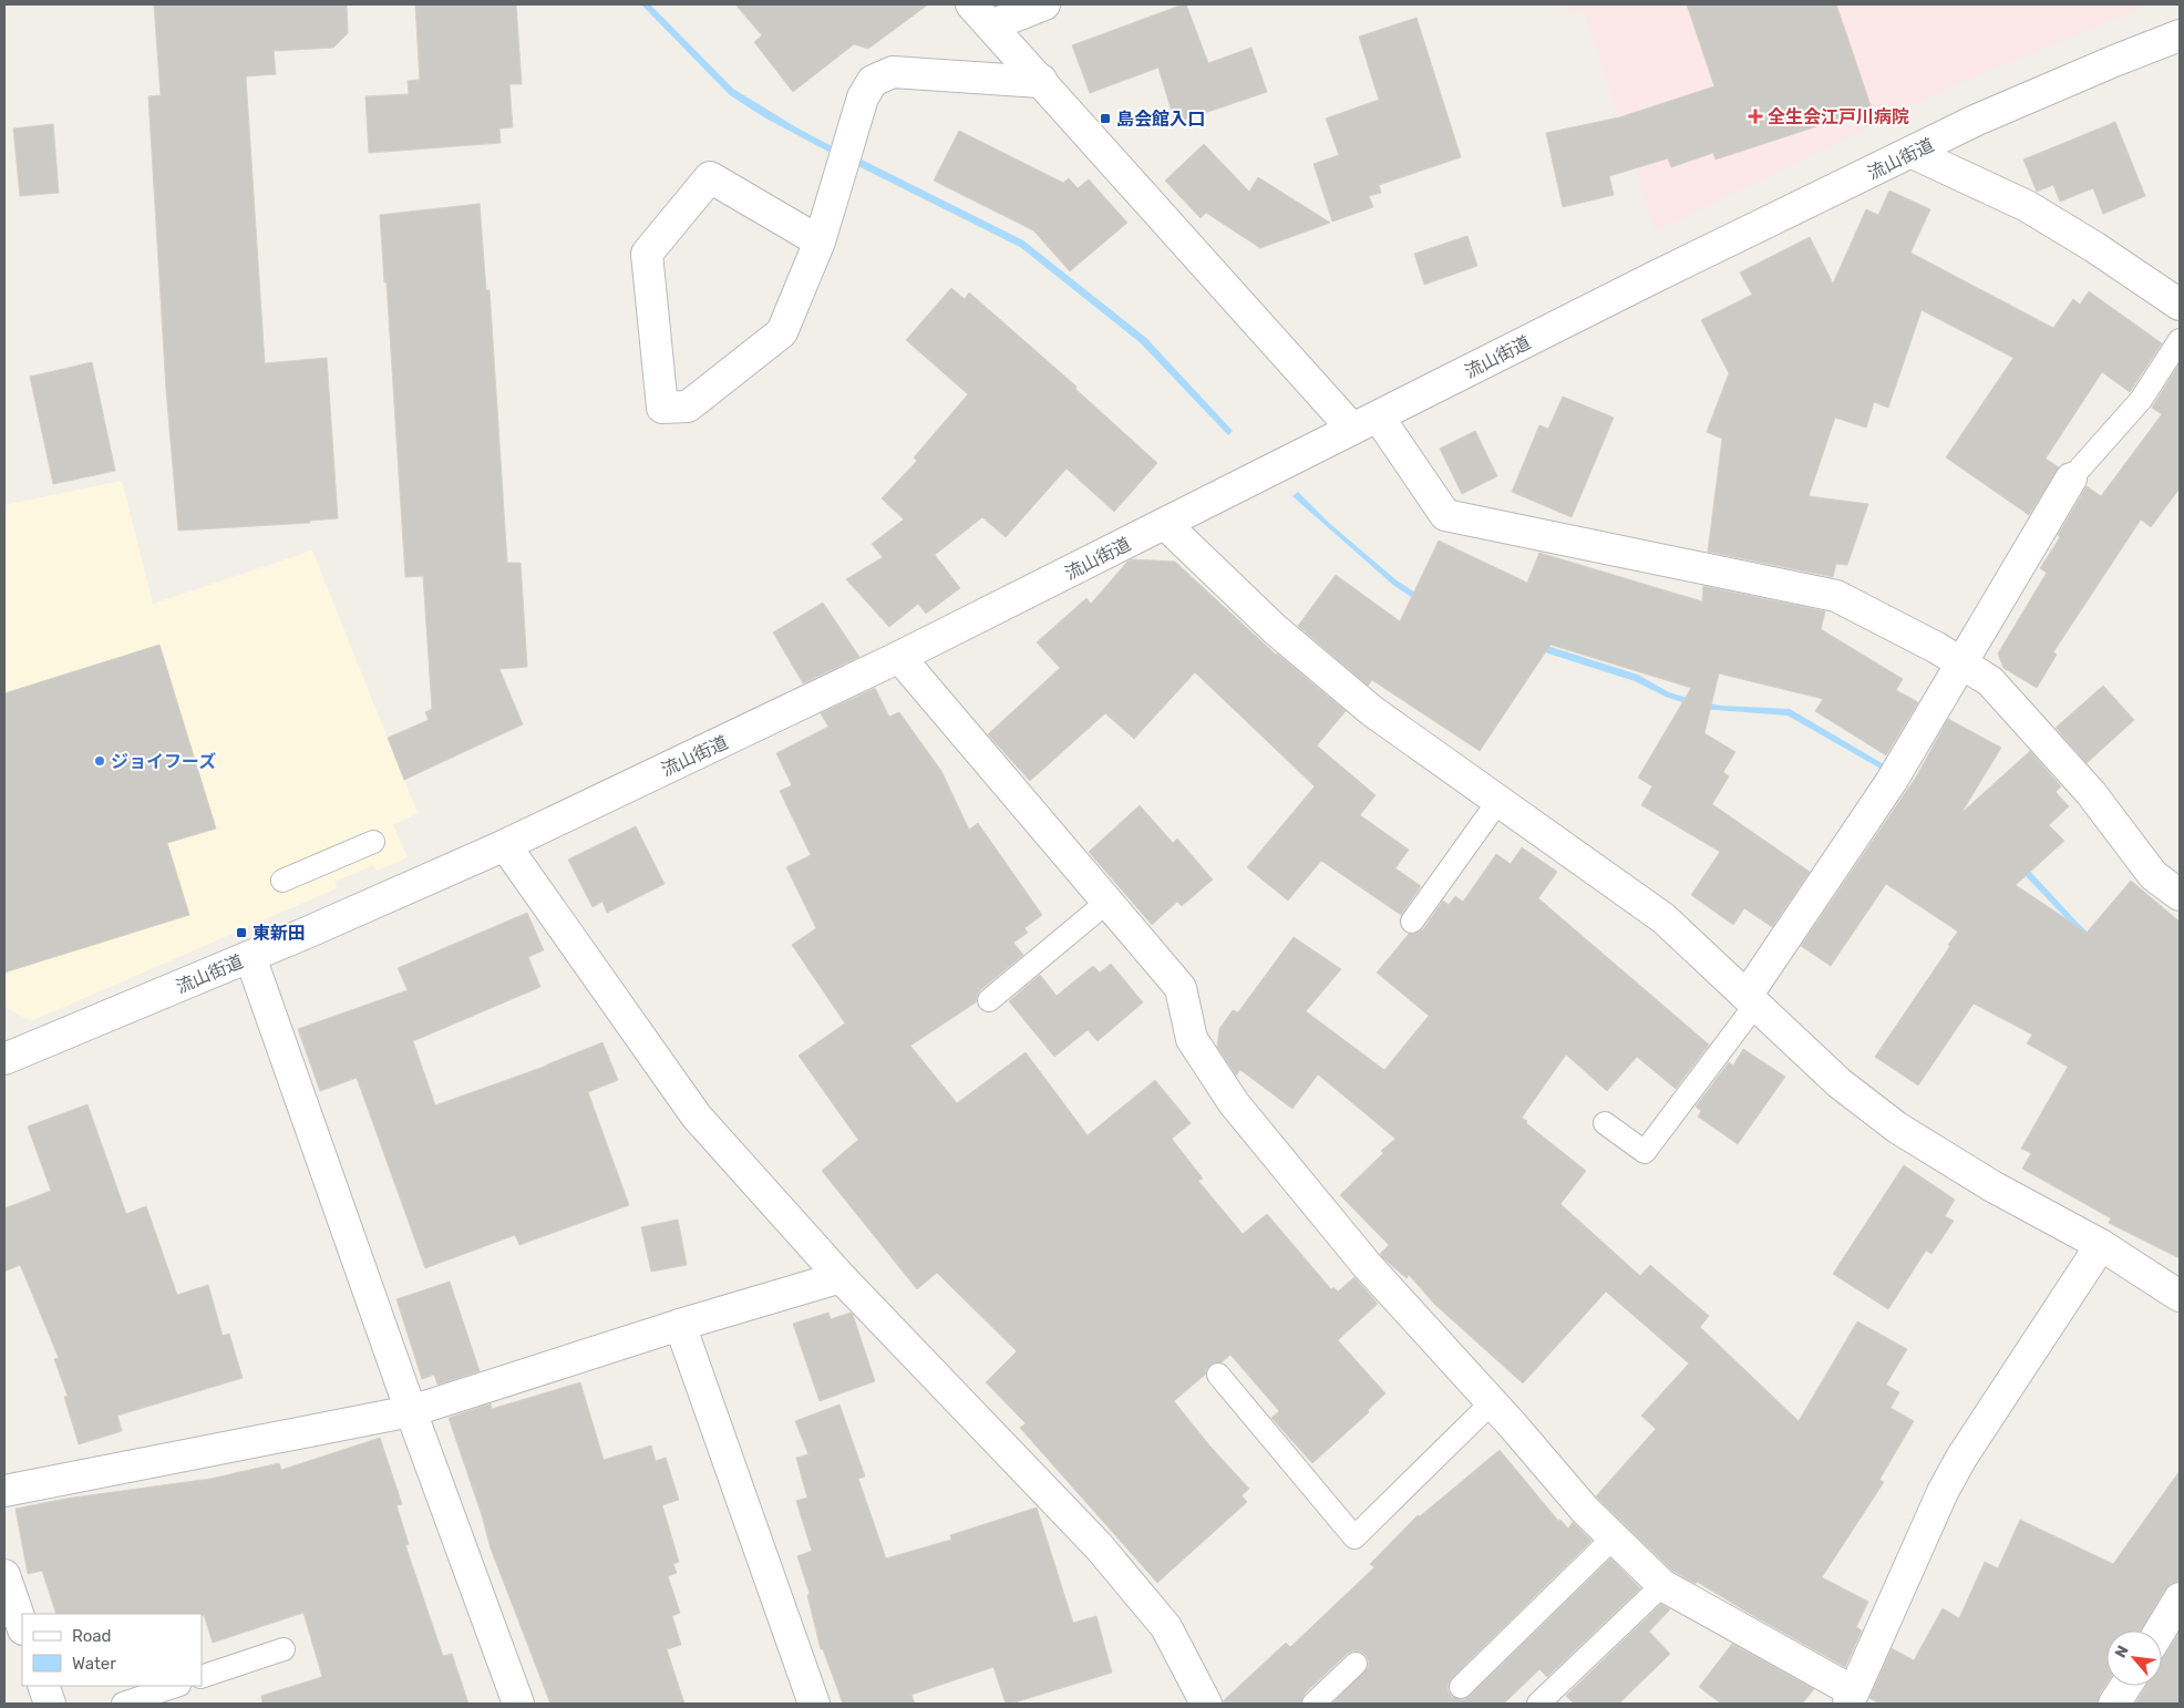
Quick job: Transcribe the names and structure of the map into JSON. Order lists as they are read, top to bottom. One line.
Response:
{"streets":{"street":["流山街道"]},"places":{"health":["全生会江戸川病院"],"transit":["島会館入口","東新田"],"other":["ジョイフーズ"]},"legend":["Road","Water"],"north":"top left"}
